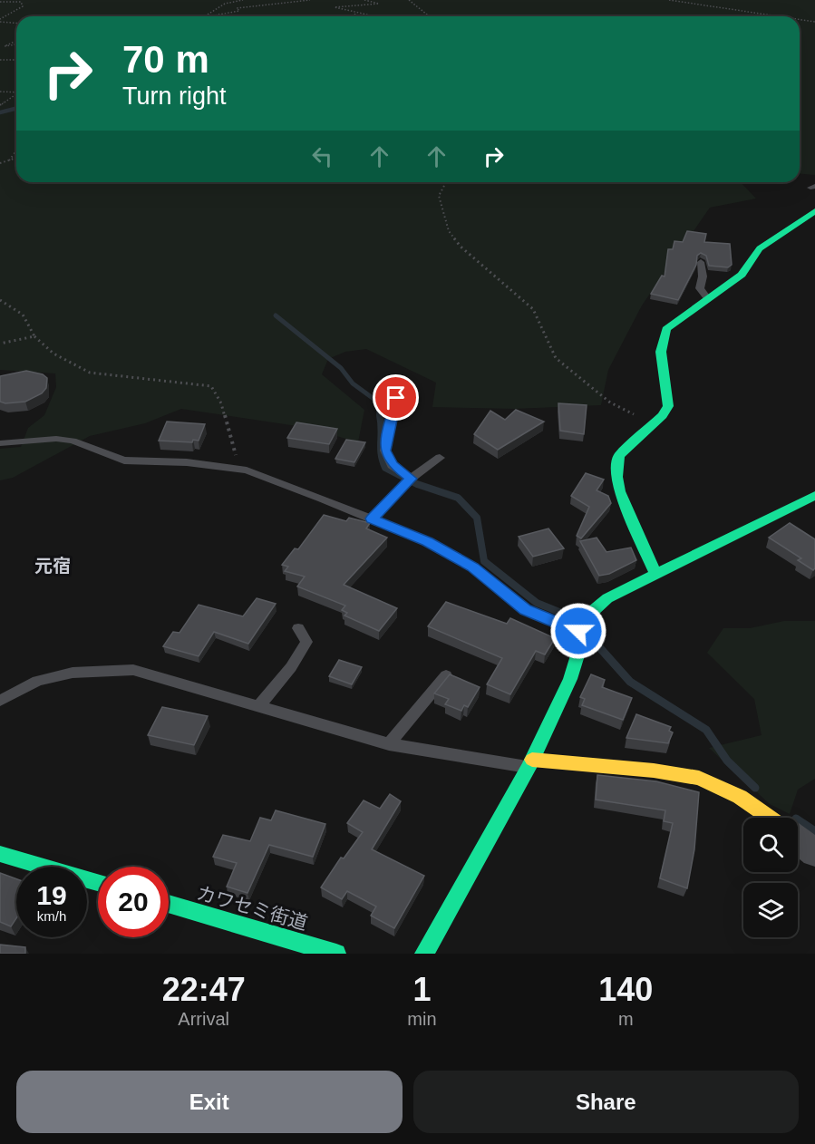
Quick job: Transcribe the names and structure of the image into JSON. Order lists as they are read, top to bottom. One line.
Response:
{"streets":{"street":["カワセミ街道"]},"districts":["元宿"],"page":{"turn":["70 m","Turn right"],"speed":"19 km/h","limit":"20","eta":["22:47","Arrival","1","min","140","m"],"buttons":["Exit","Share"]}}
